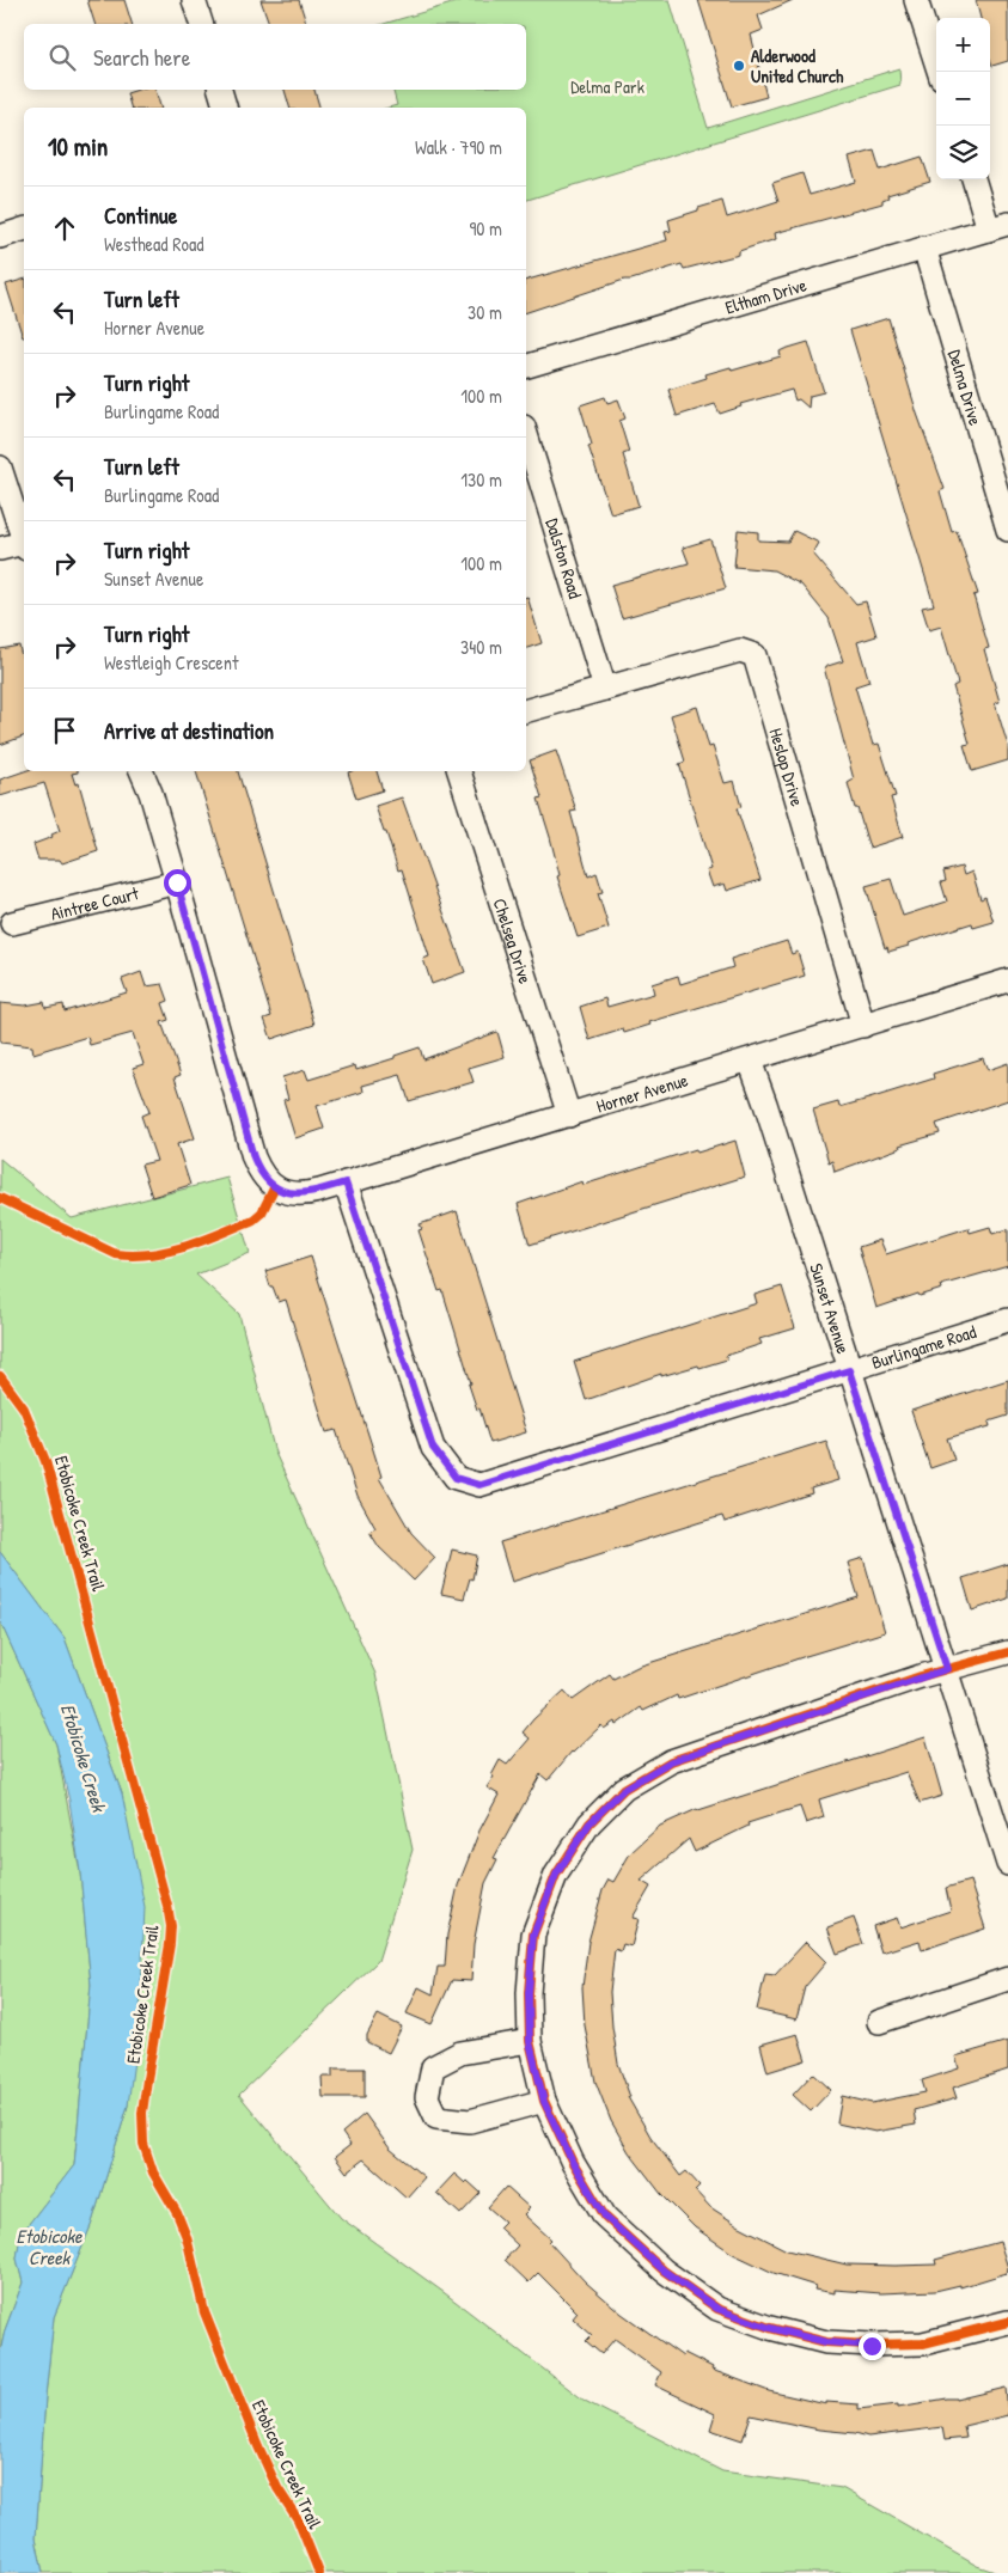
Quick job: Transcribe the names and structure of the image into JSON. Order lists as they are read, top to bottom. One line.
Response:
{"streets":{"street":["Eltham Drive","Delma Drive","Dalston Road","Heslop Drive","Aintree Court","Chelsea Drive","Horner Avenue","Sunset Avenue","Burlingame Road"],"cycle path":["Etobicoke Creek Trail"]},"crossings":[["Eltham Drive","Delma Drive"],["Dalston Road","Heslop Drive"],["Heslop Drive","Horner Avenue"],["Aintree Court","Horner Avenue"],["Chelsea Drive","Horner Avenue"],["Horner Avenue","Sunset Avenue"],["Horner Avenue","Burlingame Road"],["Sunset Avenue","Burlingame Road"]],"water":["Etobicoke Creek"],"parks":["Delma Park"],"places":["Alderwood United Church"],"page":{"map_buttons":["+","−"],"search":"Search here","heading":["10 min","Walk · 790 m"],"list":[["Continue","Westhead Road","90 m"],["Turn left","Horner Avenue","30 m"],["Turn right","Burlingame Road","100 m"],["Turn left","Burlingame Road","130 m"],["Turn right","Sunset Avenue","100 m"],["Turn right","Westleigh Crescent","340 m"],"Arrive at destination"]}}
